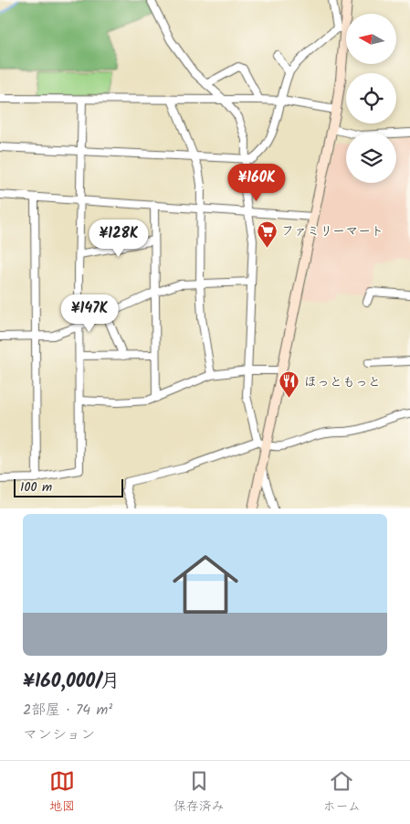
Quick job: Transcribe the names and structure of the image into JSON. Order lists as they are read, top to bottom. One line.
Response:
{"places":{"supermarket":["ファミリーマート"],"restaurant":["ほっともっと"]},"scale_bar":"100 m","north":"left","page":{"price":["¥160K","¥128K","¥147K"],"scale":"100 m","list":[{"name":"¥160,000/月","note":"2部屋 · 74 m² · マンション"}],"tabs":["地図","保存済み","ホーム"]}}
